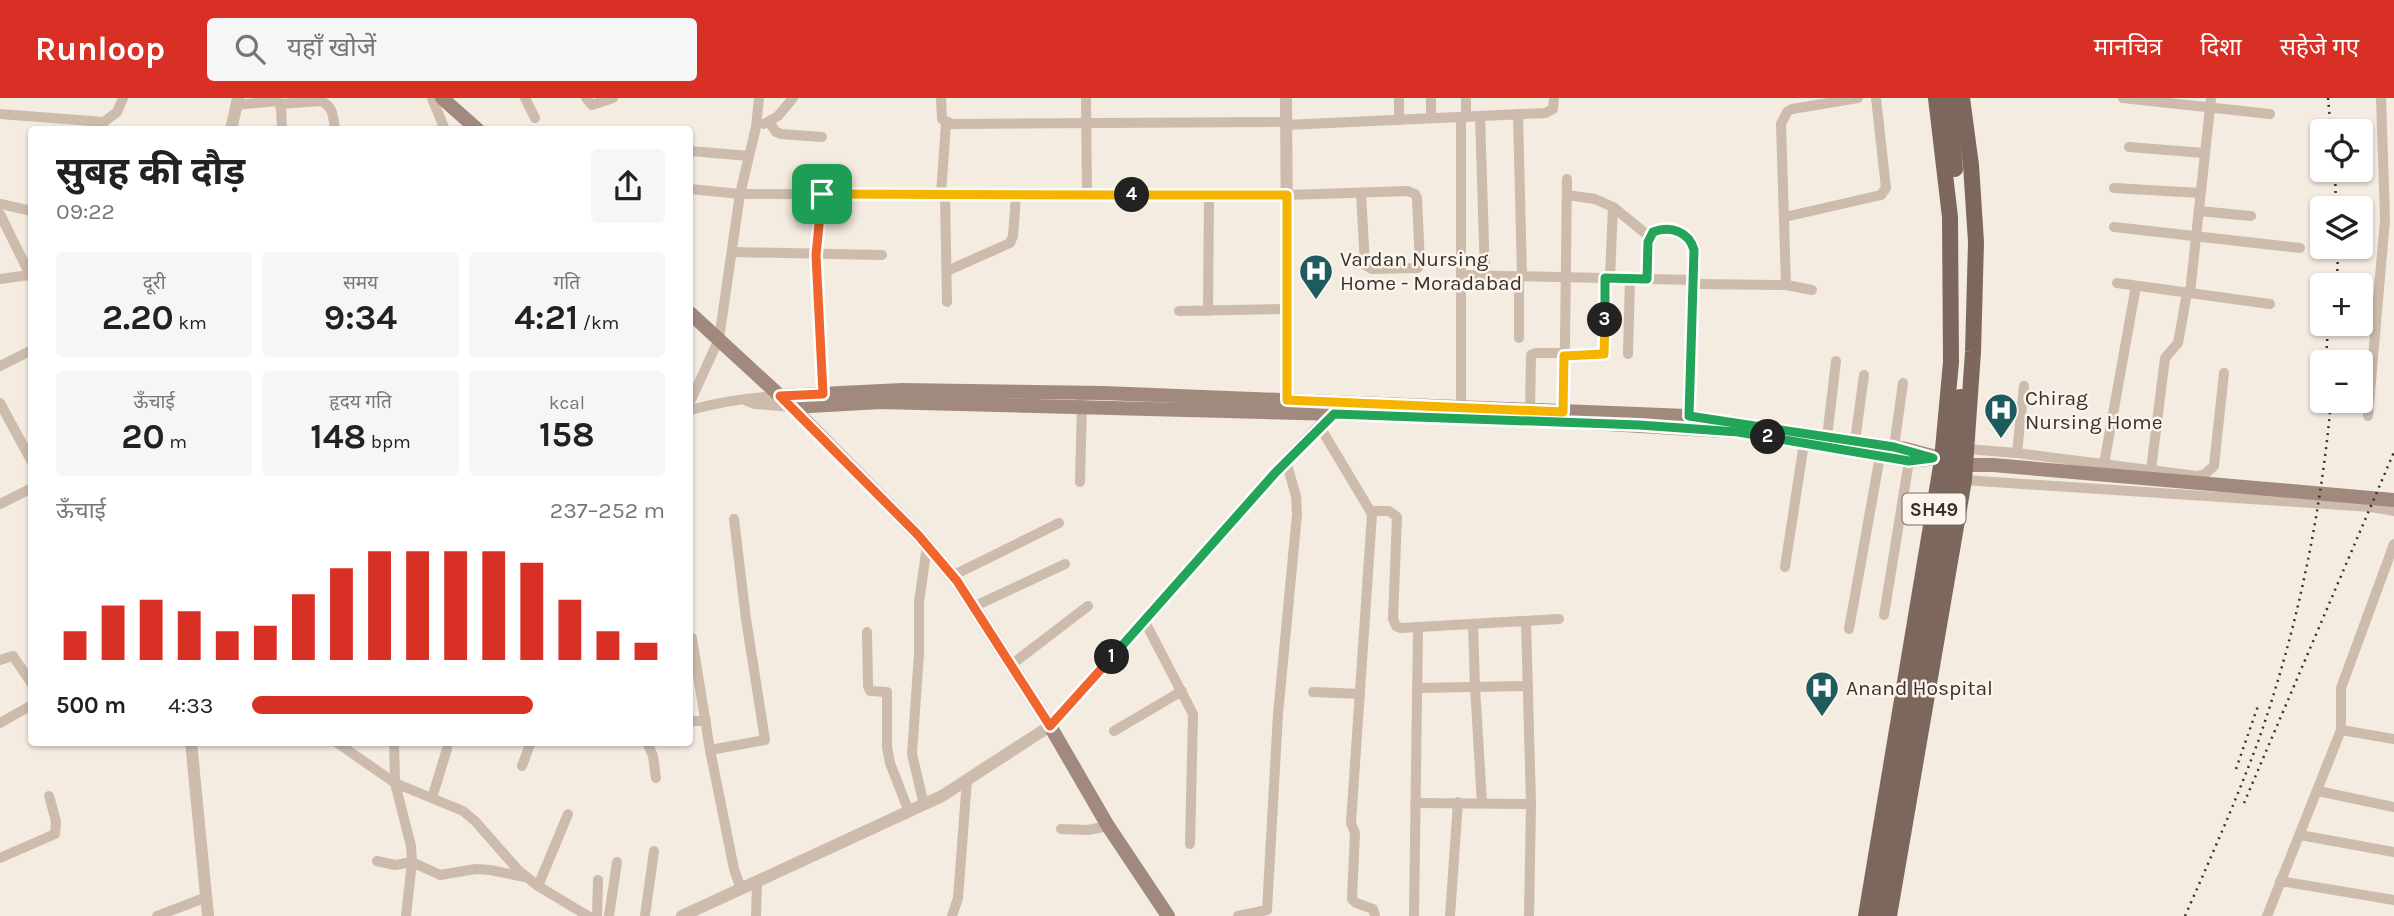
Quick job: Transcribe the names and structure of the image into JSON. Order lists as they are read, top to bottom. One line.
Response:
{"streets":{"main road":["SH49"]},"places":{"hospital":["Vardan Nursing Home - Moradabad","Chirag Nursing Home","Anand Hospital"]},"page":{"header":"Runloop","search":"यहाँ खोजें","nav":["मानचित्र","दिशा","सहेजे गए"],"map_buttons":["+","−"],"heading":["सुबह की दौड़","09:22"],"pins":["4","3","2","1"],"stats":[["दूरी","2.20 km"],["समय","9:34"],["गति","4:21 /km"],["ऊँचाई","20 m"],["हृदय गति","148 bpm"],["kcal","158"]],"chart":["ऊँचाई","237–252 m"],"list":[{"name":"500 m","note":"4:33"}]}}
